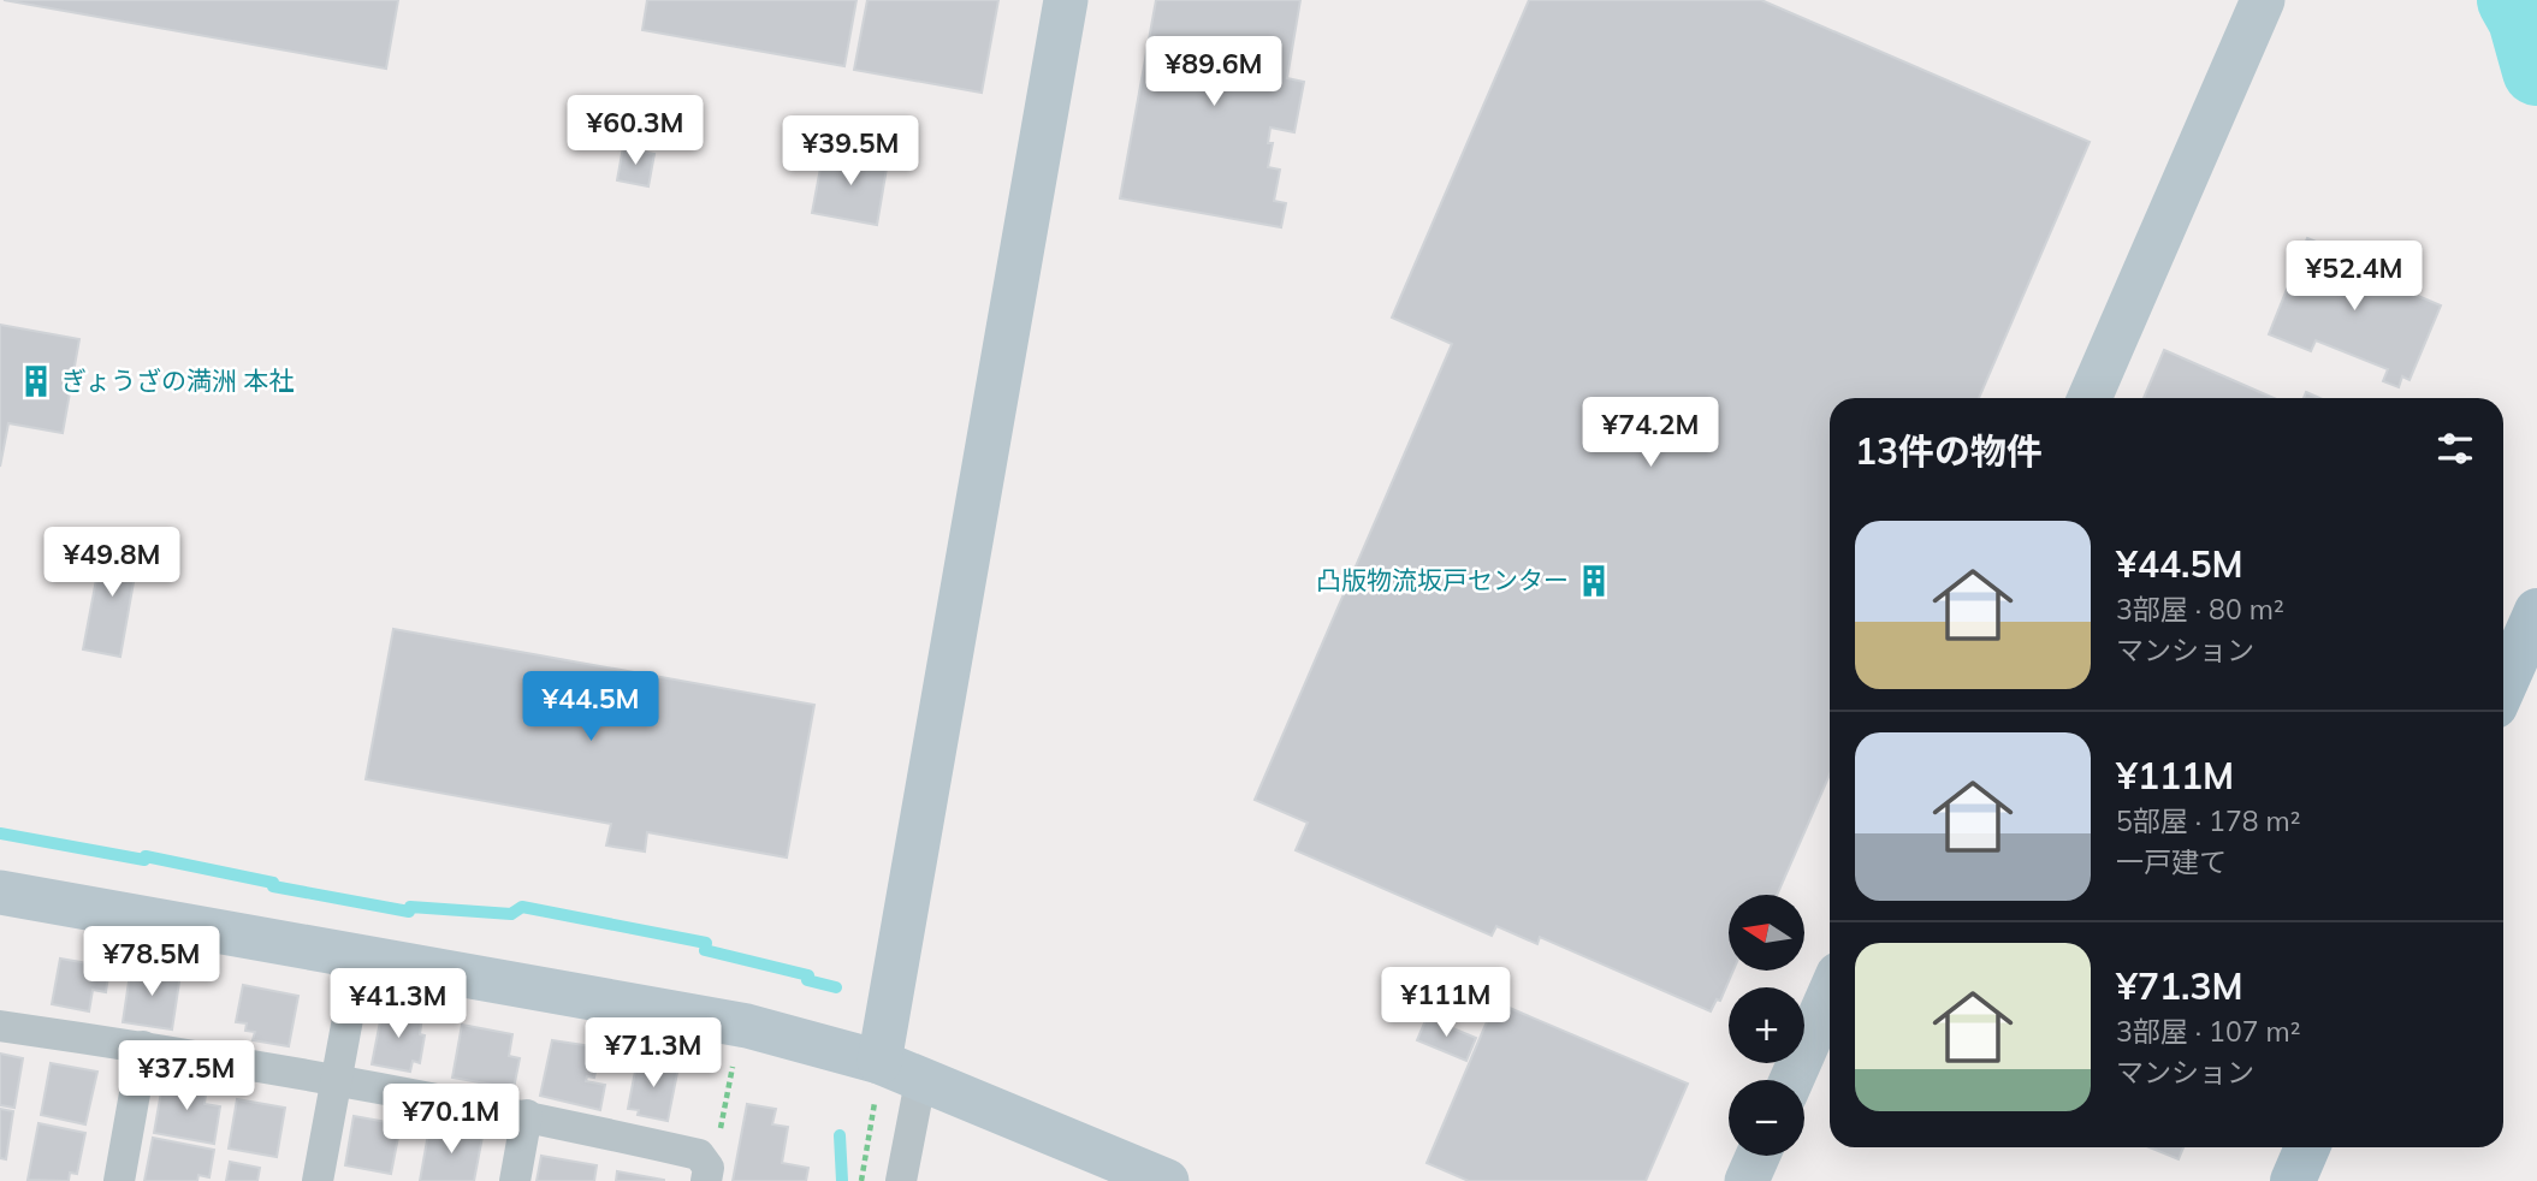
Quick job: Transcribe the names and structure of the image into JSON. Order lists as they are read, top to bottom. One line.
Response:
{"places":{"building":["ぎょうざの満洲 本社","凸版物流坂戸センター"]},"north":"left","page":{"price":["¥89.6M","¥60.3M","¥39.5M","¥52.4M","¥74.2M","¥49.8M","¥44.5M","¥78.5M","¥111M","¥41.3M","¥71.3M","¥37.5M","¥70.1M"],"heading":"13件の物件","list":[{"name":"¥44.5M","note":"3部屋 · 80 m² · マンション"},{"name":"¥111M","note":"5部屋 · 178 m² · 一戸建て"},{"name":"¥71.3M","note":"3部屋 · 107 m² · マンション"}],"map_buttons":["+","−"]}}
